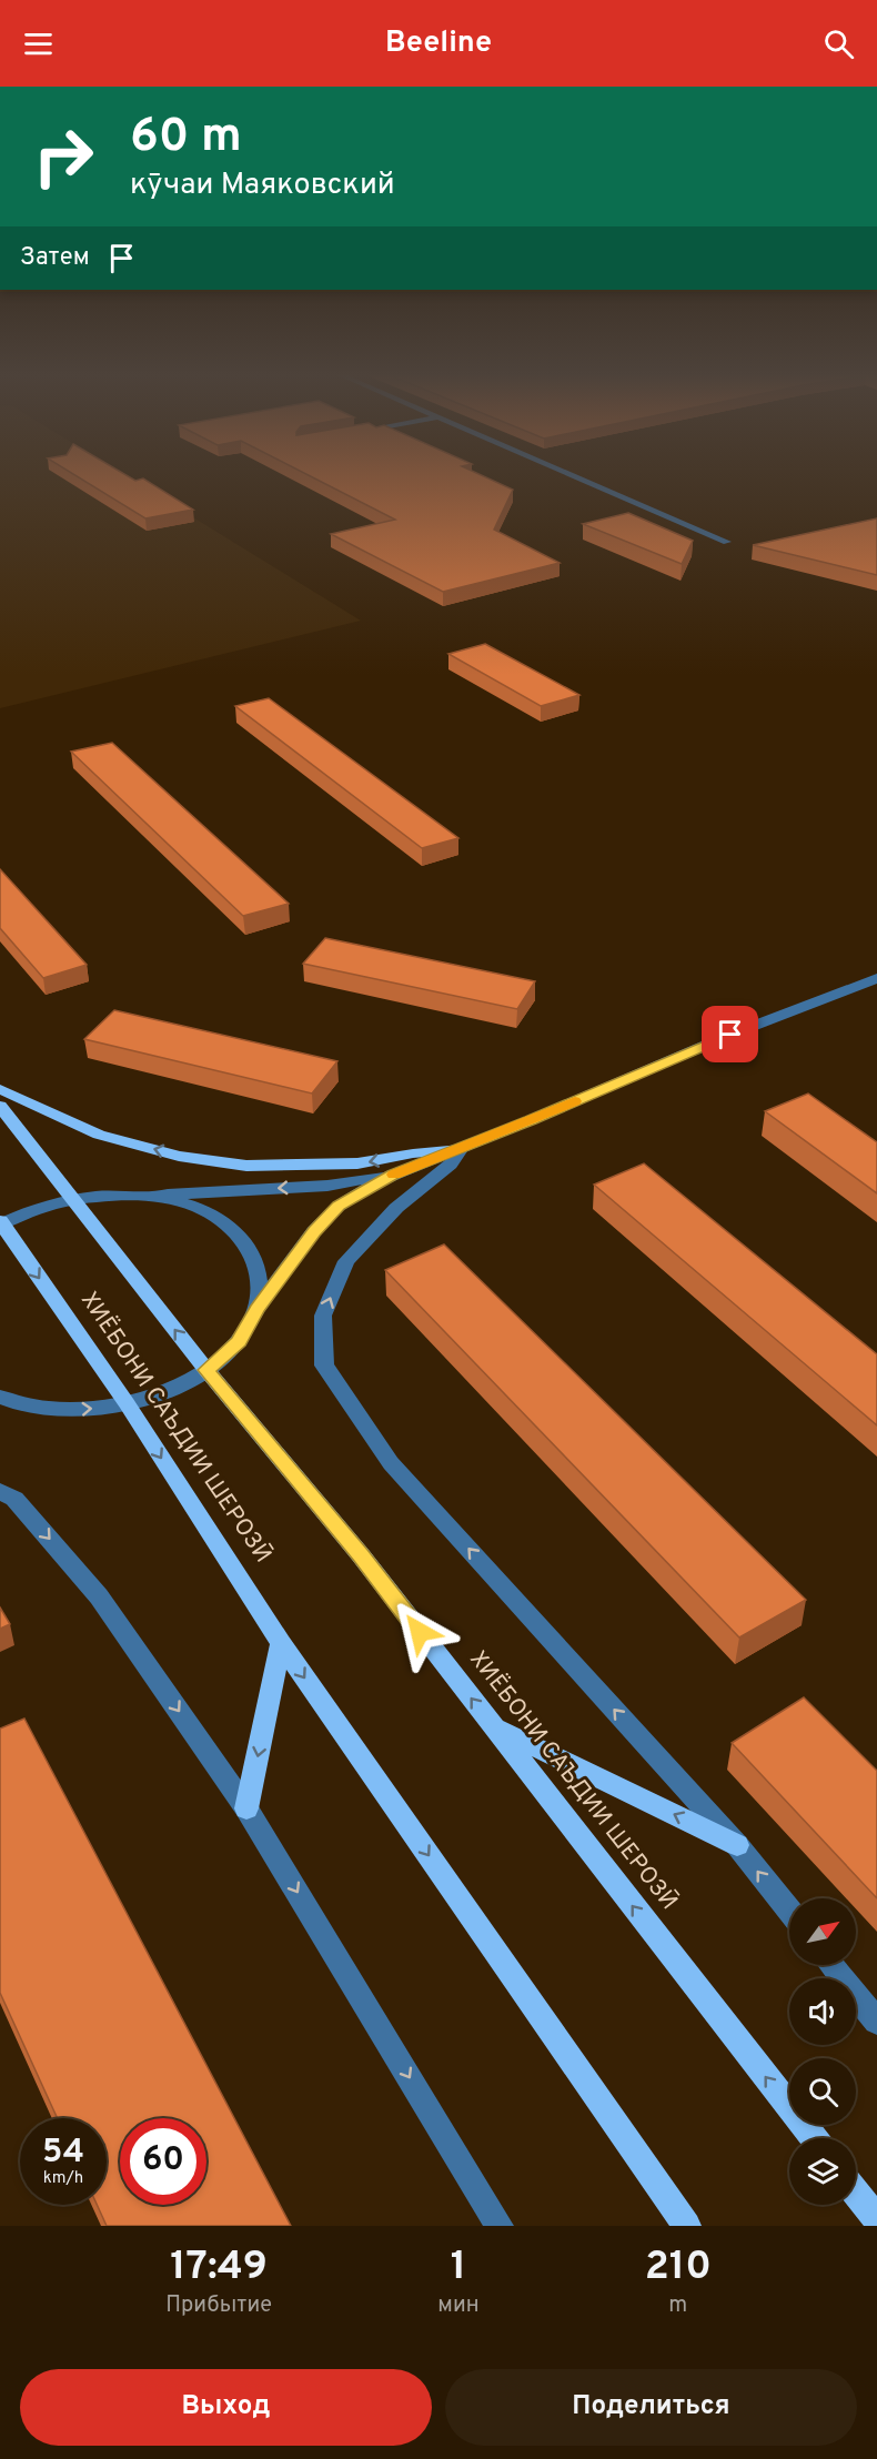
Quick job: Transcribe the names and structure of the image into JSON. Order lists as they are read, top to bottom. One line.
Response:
{"streets":{"main road":["ХИЁБОНИ САЪДИИ ШЕРОЗӢ"]},"north":"top right","page":{"header":"Beeline","turn":["60 m","кӯчаи Маяковский"],"then":"Затем","speed":"54 km/h","limit":"60","eta":["17:49","Прибытие","1","мин","210","m"],"buttons":["Выход","Поделиться"]}}
